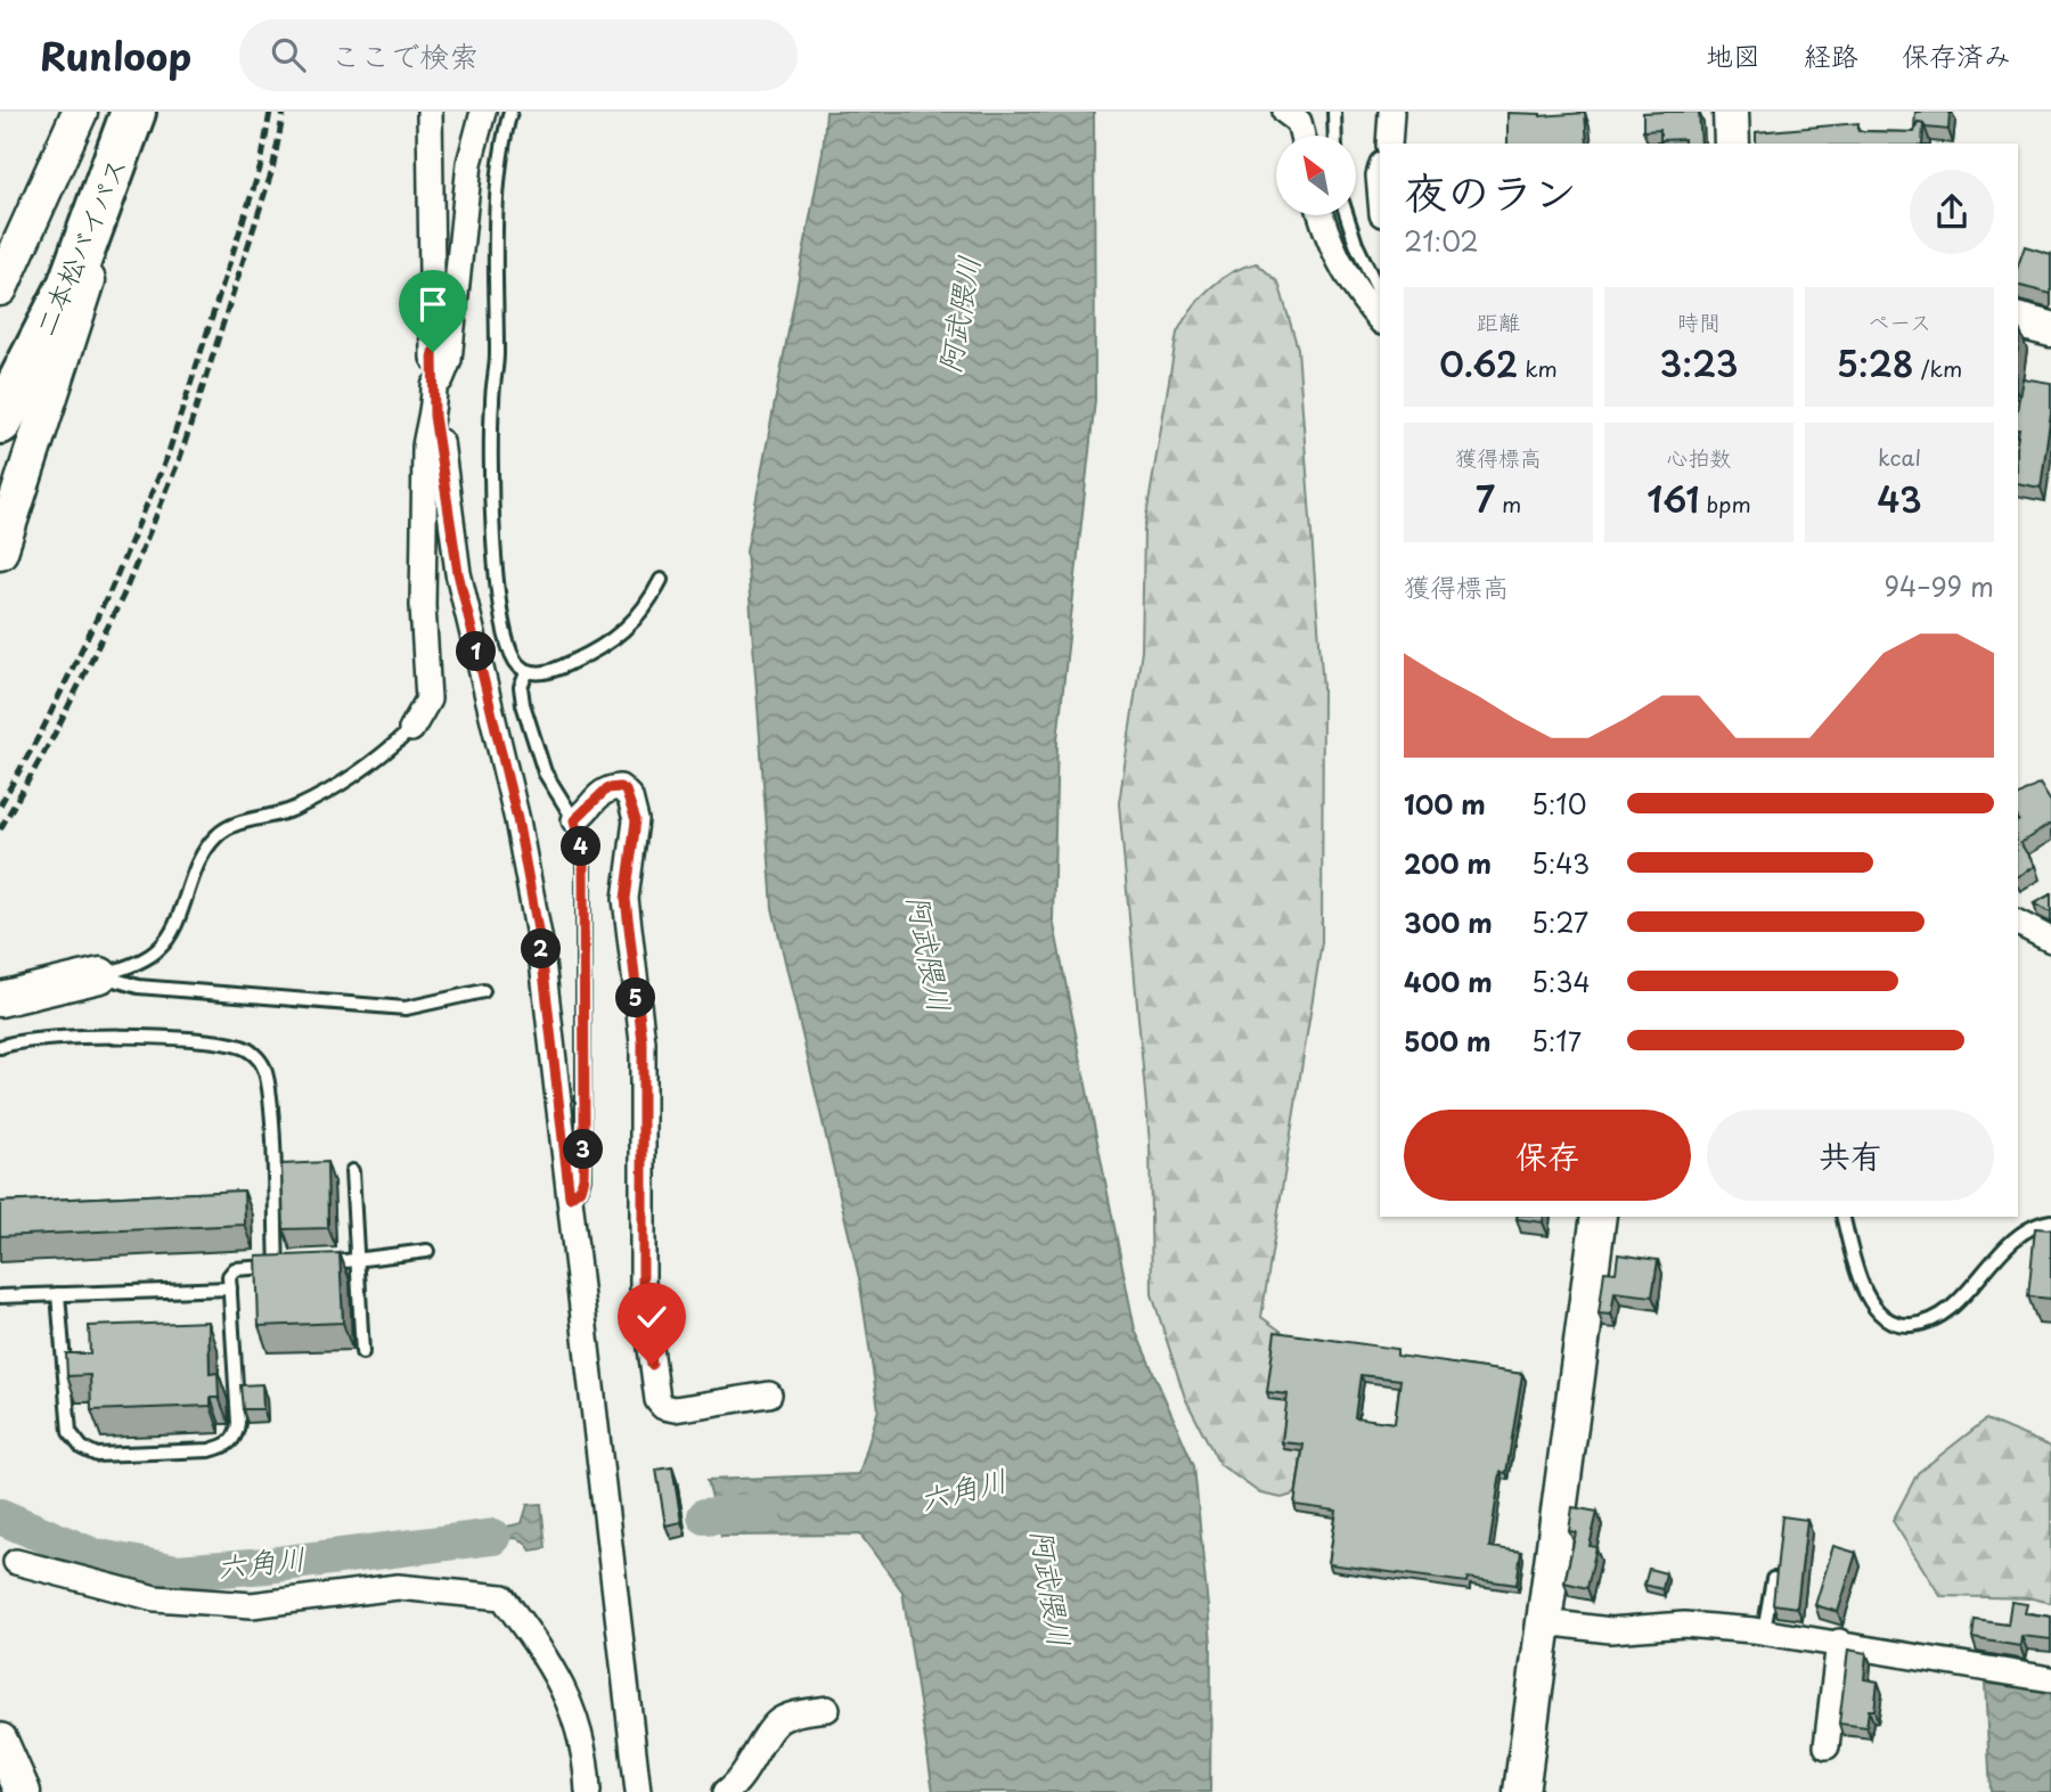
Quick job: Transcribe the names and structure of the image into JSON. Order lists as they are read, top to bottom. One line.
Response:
{"streets":{"highway":["二本松バイパス"]},"water":["阿武隈川","六角川"],"north":"top left","page":{"header":"Runloop","search":"ここで検索","nav":["地図","経路","保存済み"],"heading":["夜のラン","21:02"],"stats":[["距離","0.62 km"],["時間","3:23"],["ペース","5:28 /km"],["獲得標高","7 m"],["心拍数","161 bpm"],["kcal","43"]],"chart":["獲得標高","94–99 m"],"pins":["1","4","2","5","3"],"list":[{"name":"100 m","note":"5:10"},{"name":"200 m","note":"5:43"},{"name":"300 m","note":"5:27"},{"name":"400 m","note":"5:34"},{"name":"500 m","note":"5:17"}],"buttons":["保存","共有"]}}
